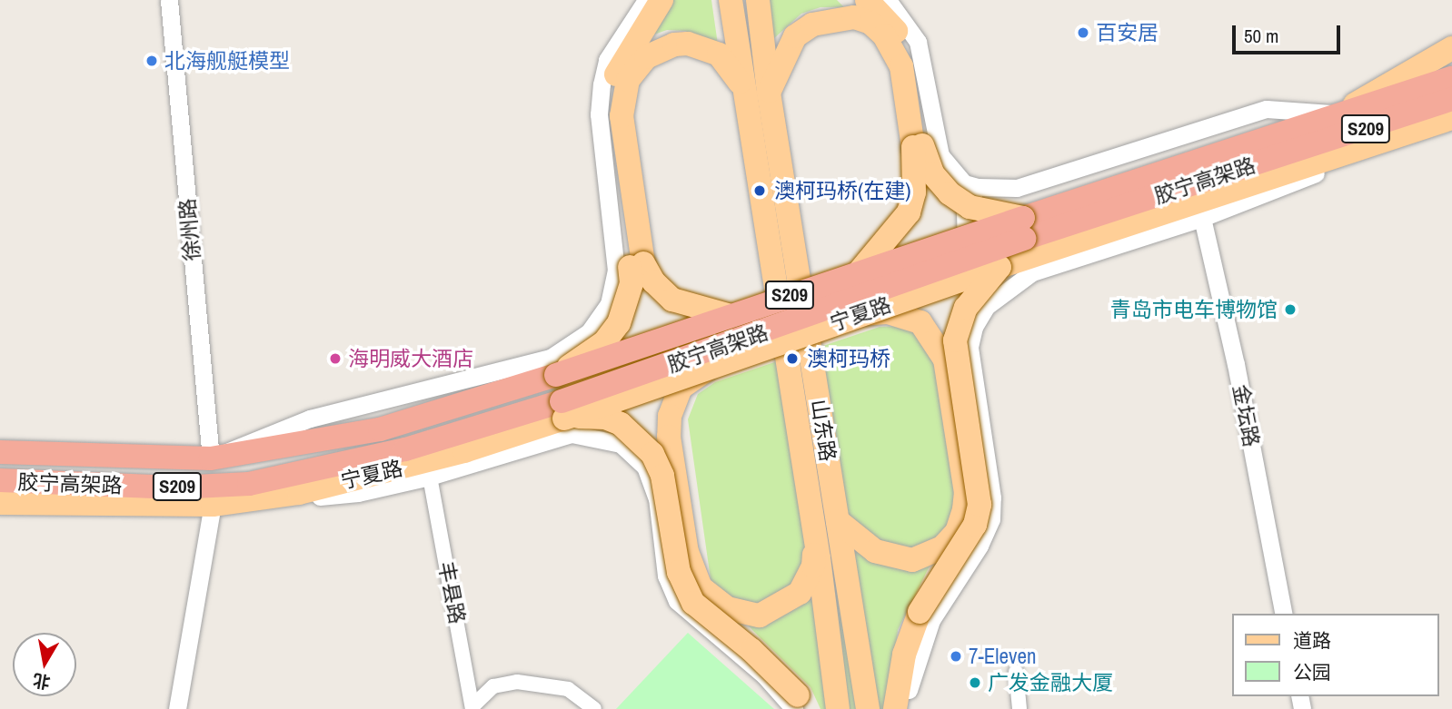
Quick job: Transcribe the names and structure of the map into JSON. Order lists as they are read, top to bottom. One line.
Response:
{"streets":{"highway":["S209","胶宁高架路"],"main road":["宁夏路","山东路"],"street":["徐州路","金坛路","丰县路"]},"crossings":[["胶宁高架路","徐州路"],["胶宁高架路","宁夏路"]],"places":["百安居","北海舰艇模型","澳柯玛桥(在建)","青岛市电车博物馆","海明威大酒店","澳柯玛桥","7-Eleven","广发金融大厦"],"legend":["道路","公园"],"scale_bar":"50 m","north":"bottom"}
